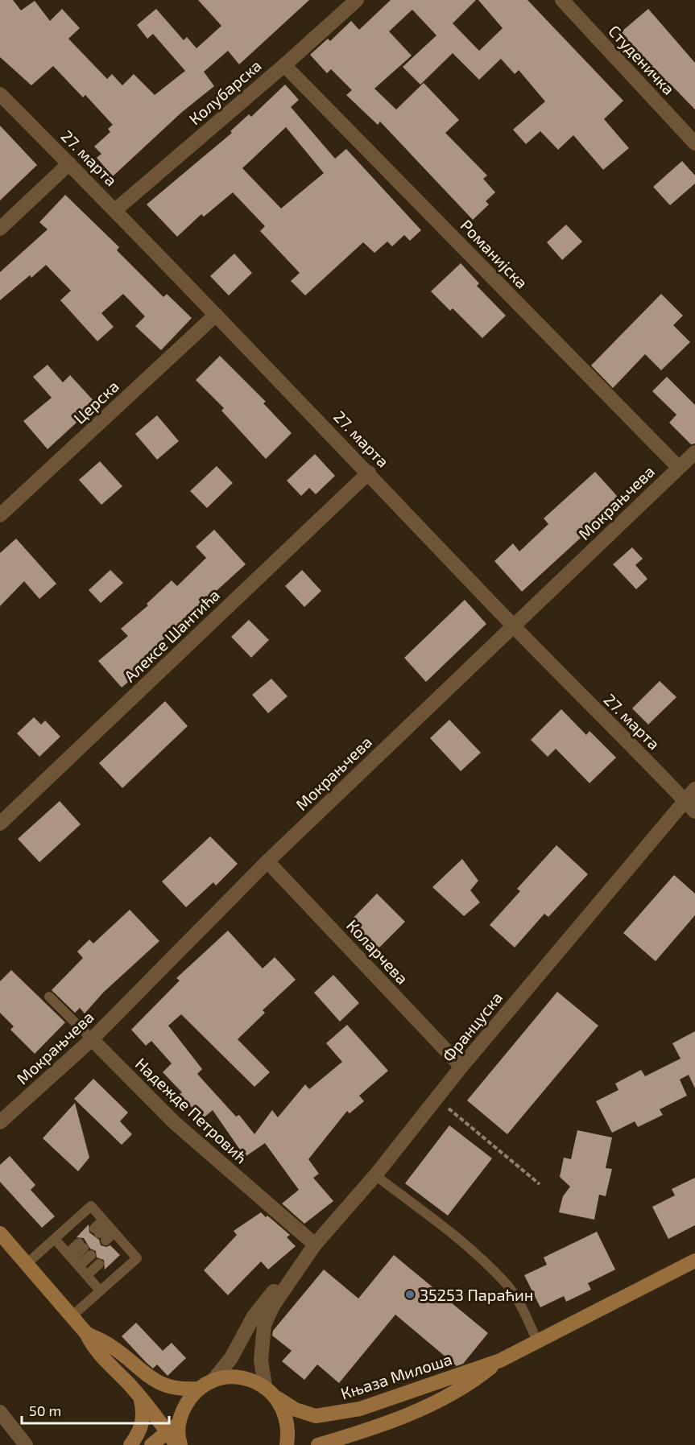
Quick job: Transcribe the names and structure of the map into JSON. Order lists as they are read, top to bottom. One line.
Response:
{"streets":{"main road":["Књаза Милоша"],"street":["Студеничка","Колубарска","27. марта","Романијска","Церска","Мокрањчева","Алексе Шантића","Коларчева","Француска","Надежде Петровић"]},"crossings":[["Колубарска","27. марта"],["Колубарска","Романијска"],["27. марта","Церска"],["27. марта","Мокрањчева"],["27. марта","Алексе Шантића"],["27. марта","Француска"],["Романијска","Мокрањчева"],["Мокрањчева","Коларчева"],["Мокрањчева","Надежде Петровић"],["Коларчева","Француска"],["Француска","Надежде Петровић"]],"places":["35253 Параћин"],"scale_bar":"50 m"}
